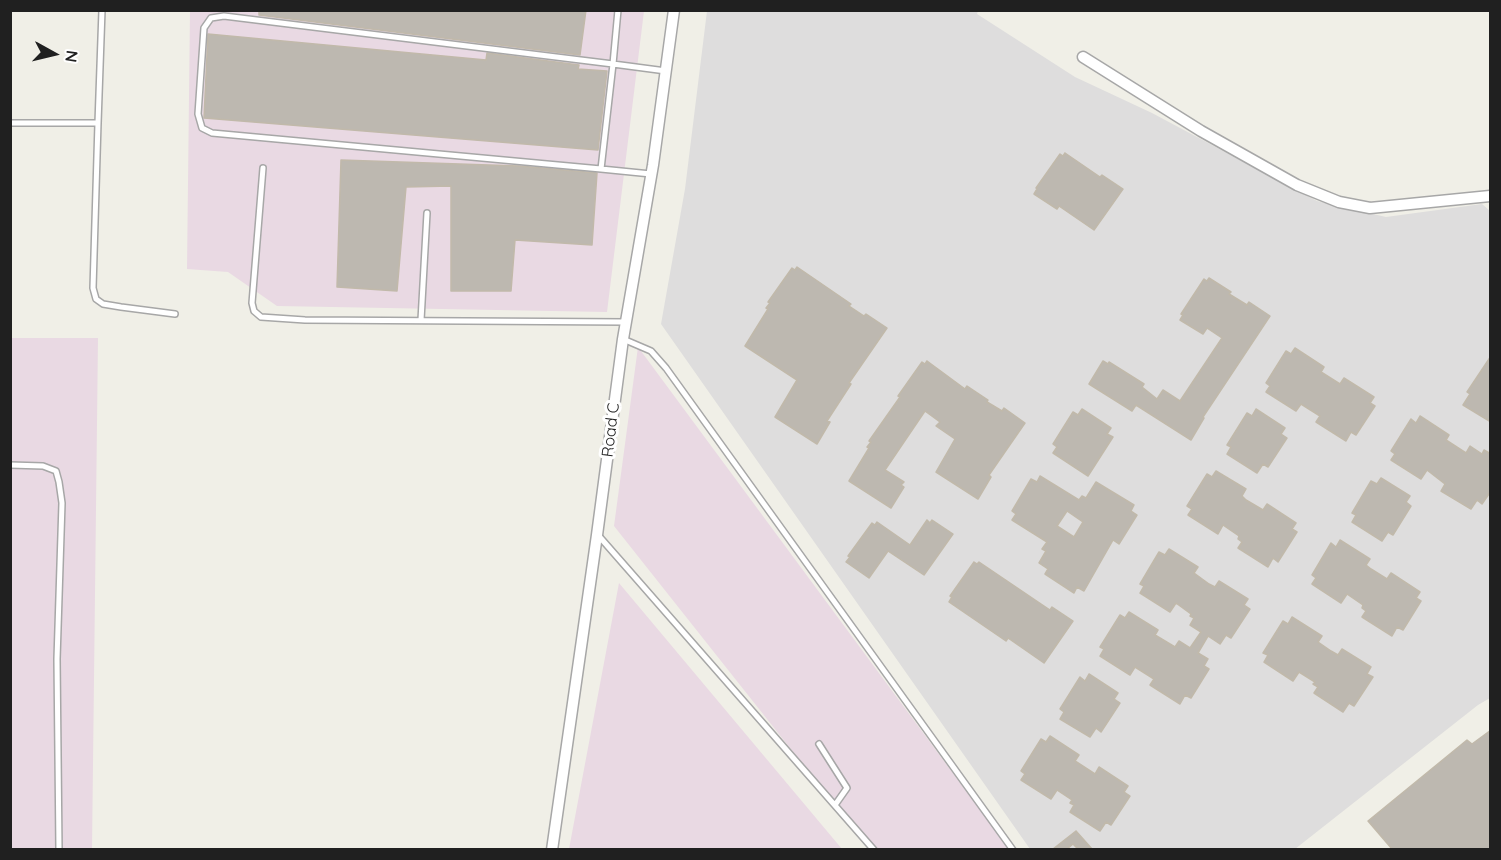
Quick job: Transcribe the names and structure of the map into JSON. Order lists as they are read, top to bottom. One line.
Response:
{"streets":{"street":["Road C"]},"north":"right"}
